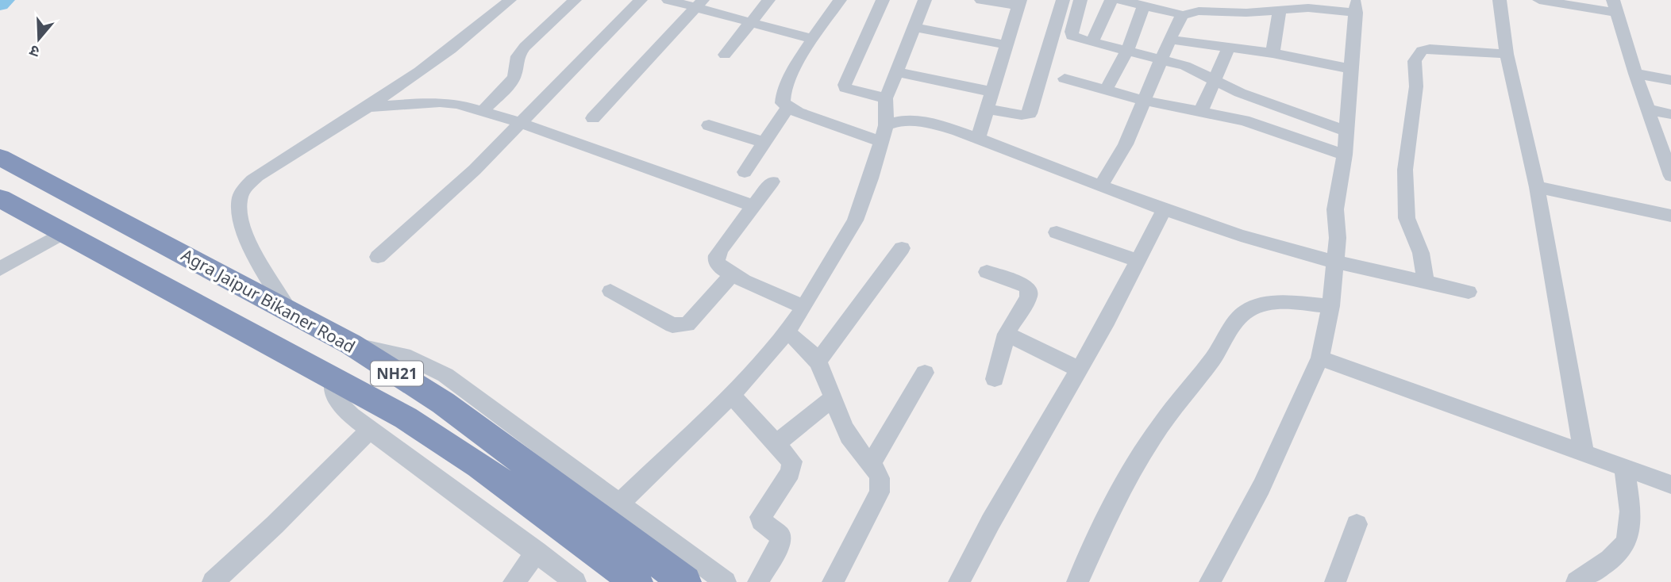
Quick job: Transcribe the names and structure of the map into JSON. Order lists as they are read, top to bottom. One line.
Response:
{"streets":{"highway":["Agra Jaipur Bikaner Road","NH21"]},"north":"bottom"}
